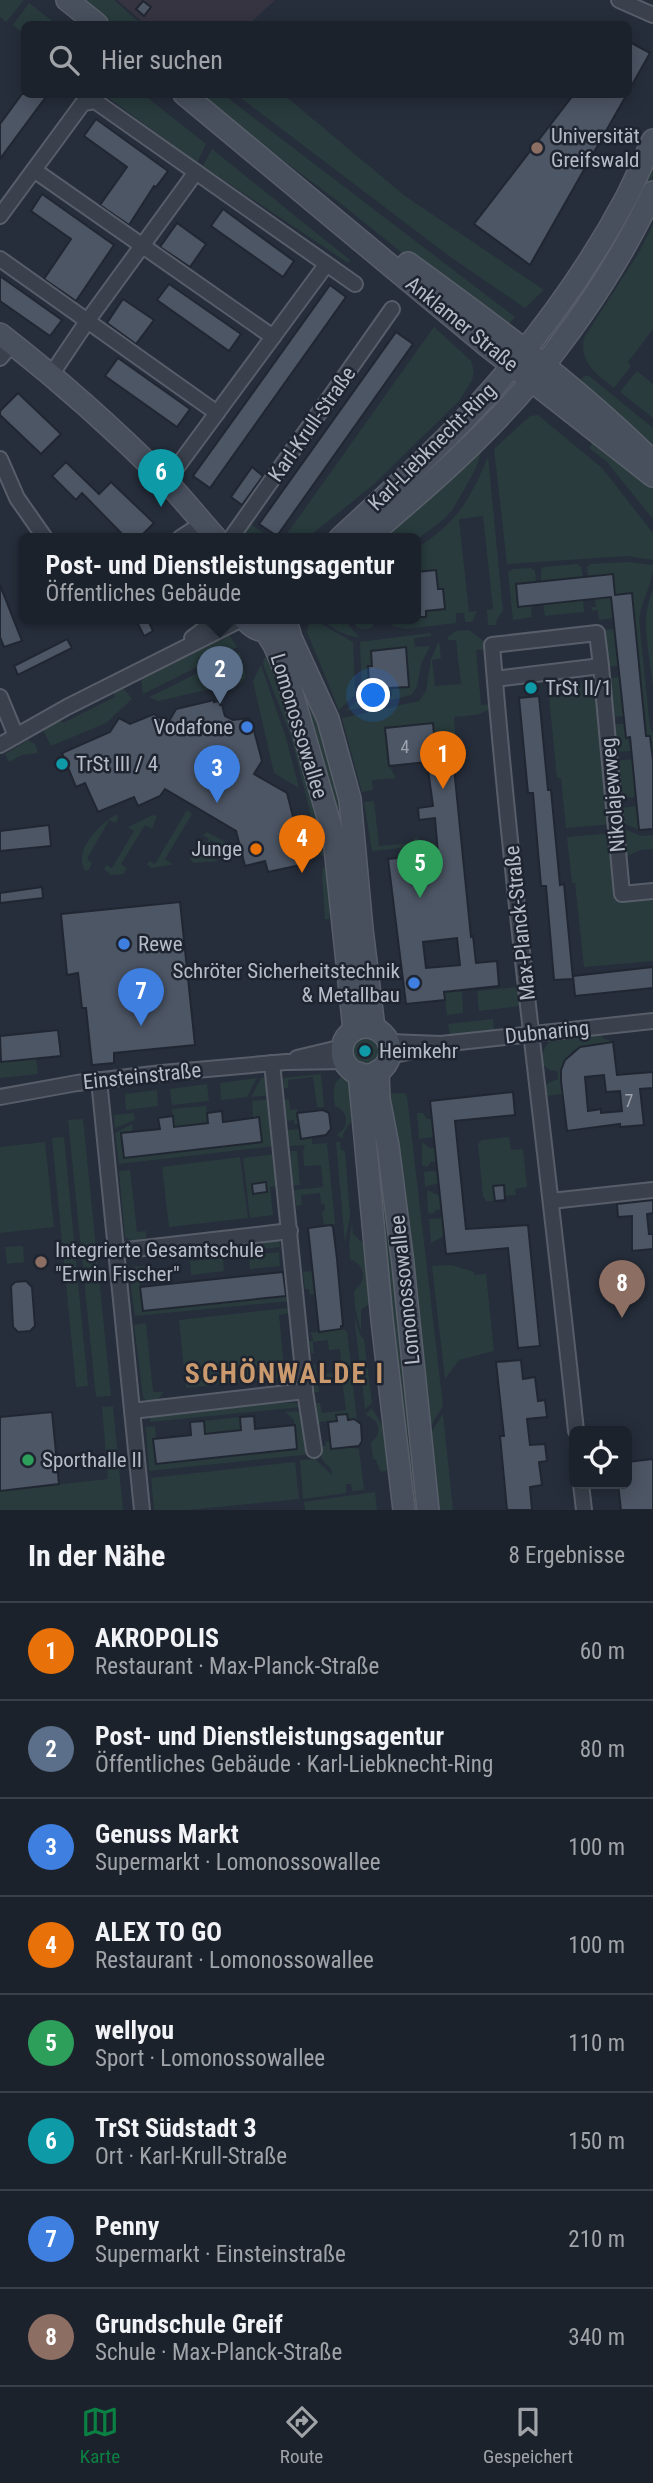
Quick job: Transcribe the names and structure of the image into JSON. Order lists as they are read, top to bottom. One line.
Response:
{"streets":{"street":["Anklamer Straße","Karl-Krull-Straße","Karl-Liebknecht-Ring","Lomonossowallee","Nikolajewweg","Max-Planck-Straße","Dubnaring","Einsteinstraße"]},"crossings":[["Anklamer Straße","Karl-Liebknecht-Ring"],["Lomonossowallee","Dubnaring"],["Lomonossowallee","Einsteinstraße"],["Nikolajewweg","Max-Planck-Straße"],["Max-Planck-Straße","Dubnaring"],["Dubnaring","Einsteinstraße"]],"districts":["SCHÖNWALDE I"],"places":["Universität Greifswald","TrSt II/1","Vodafone","TrSt III / 4","Junge","Rewe","Schröter Sicherheitstechnik & Metallbau","Heimkehr","Integrierte Gesamtschule \"Erwin Fischer\"","Sporthalle II"],"house_numbers":["4","7"],"page":{"search":"Hier suchen","pins":["6","2","1","3","4","5","7","8"],"popup":["Post- und Dienstleistungsagentur","Öffentliches Gebäude"],"heading":["In der Nähe","8 Ergebnisse"],"list":[{"mark":"1","name":"AKROPOLIS","note":"Restaurant · Max-Planck-Straße","value":"60 m"},{"mark":"2","name":"Post- und Dienstleistungsagentur","note":"Öffentliches Gebäude · Karl-Liebknecht-Ring","value":"80 m"},{"mark":"3","name":"Genuss Markt","note":"Supermarkt · Lomonossowallee","value":"100 m"},{"mark":"4","name":"ALEX TO GO","note":"Restaurant · Lomonossowallee","value":"100 m"},{"mark":"5","name":"wellyou","note":"Sport · Lomonossowallee","value":"110 m"},{"mark":"6","name":"TrSt Südstadt 3","note":"Ort · Karl-Krull-Straße","value":"150 m"},{"mark":"7","name":"Penny","note":"Supermarkt · Einsteinstraße","value":"210 m"},{"mark":"8","name":"Grundschule Greif","note":"Schule · Max-Planck-Straße","value":"340 m"}],"nav":["Karte","Route","Gespeichert"]}}
